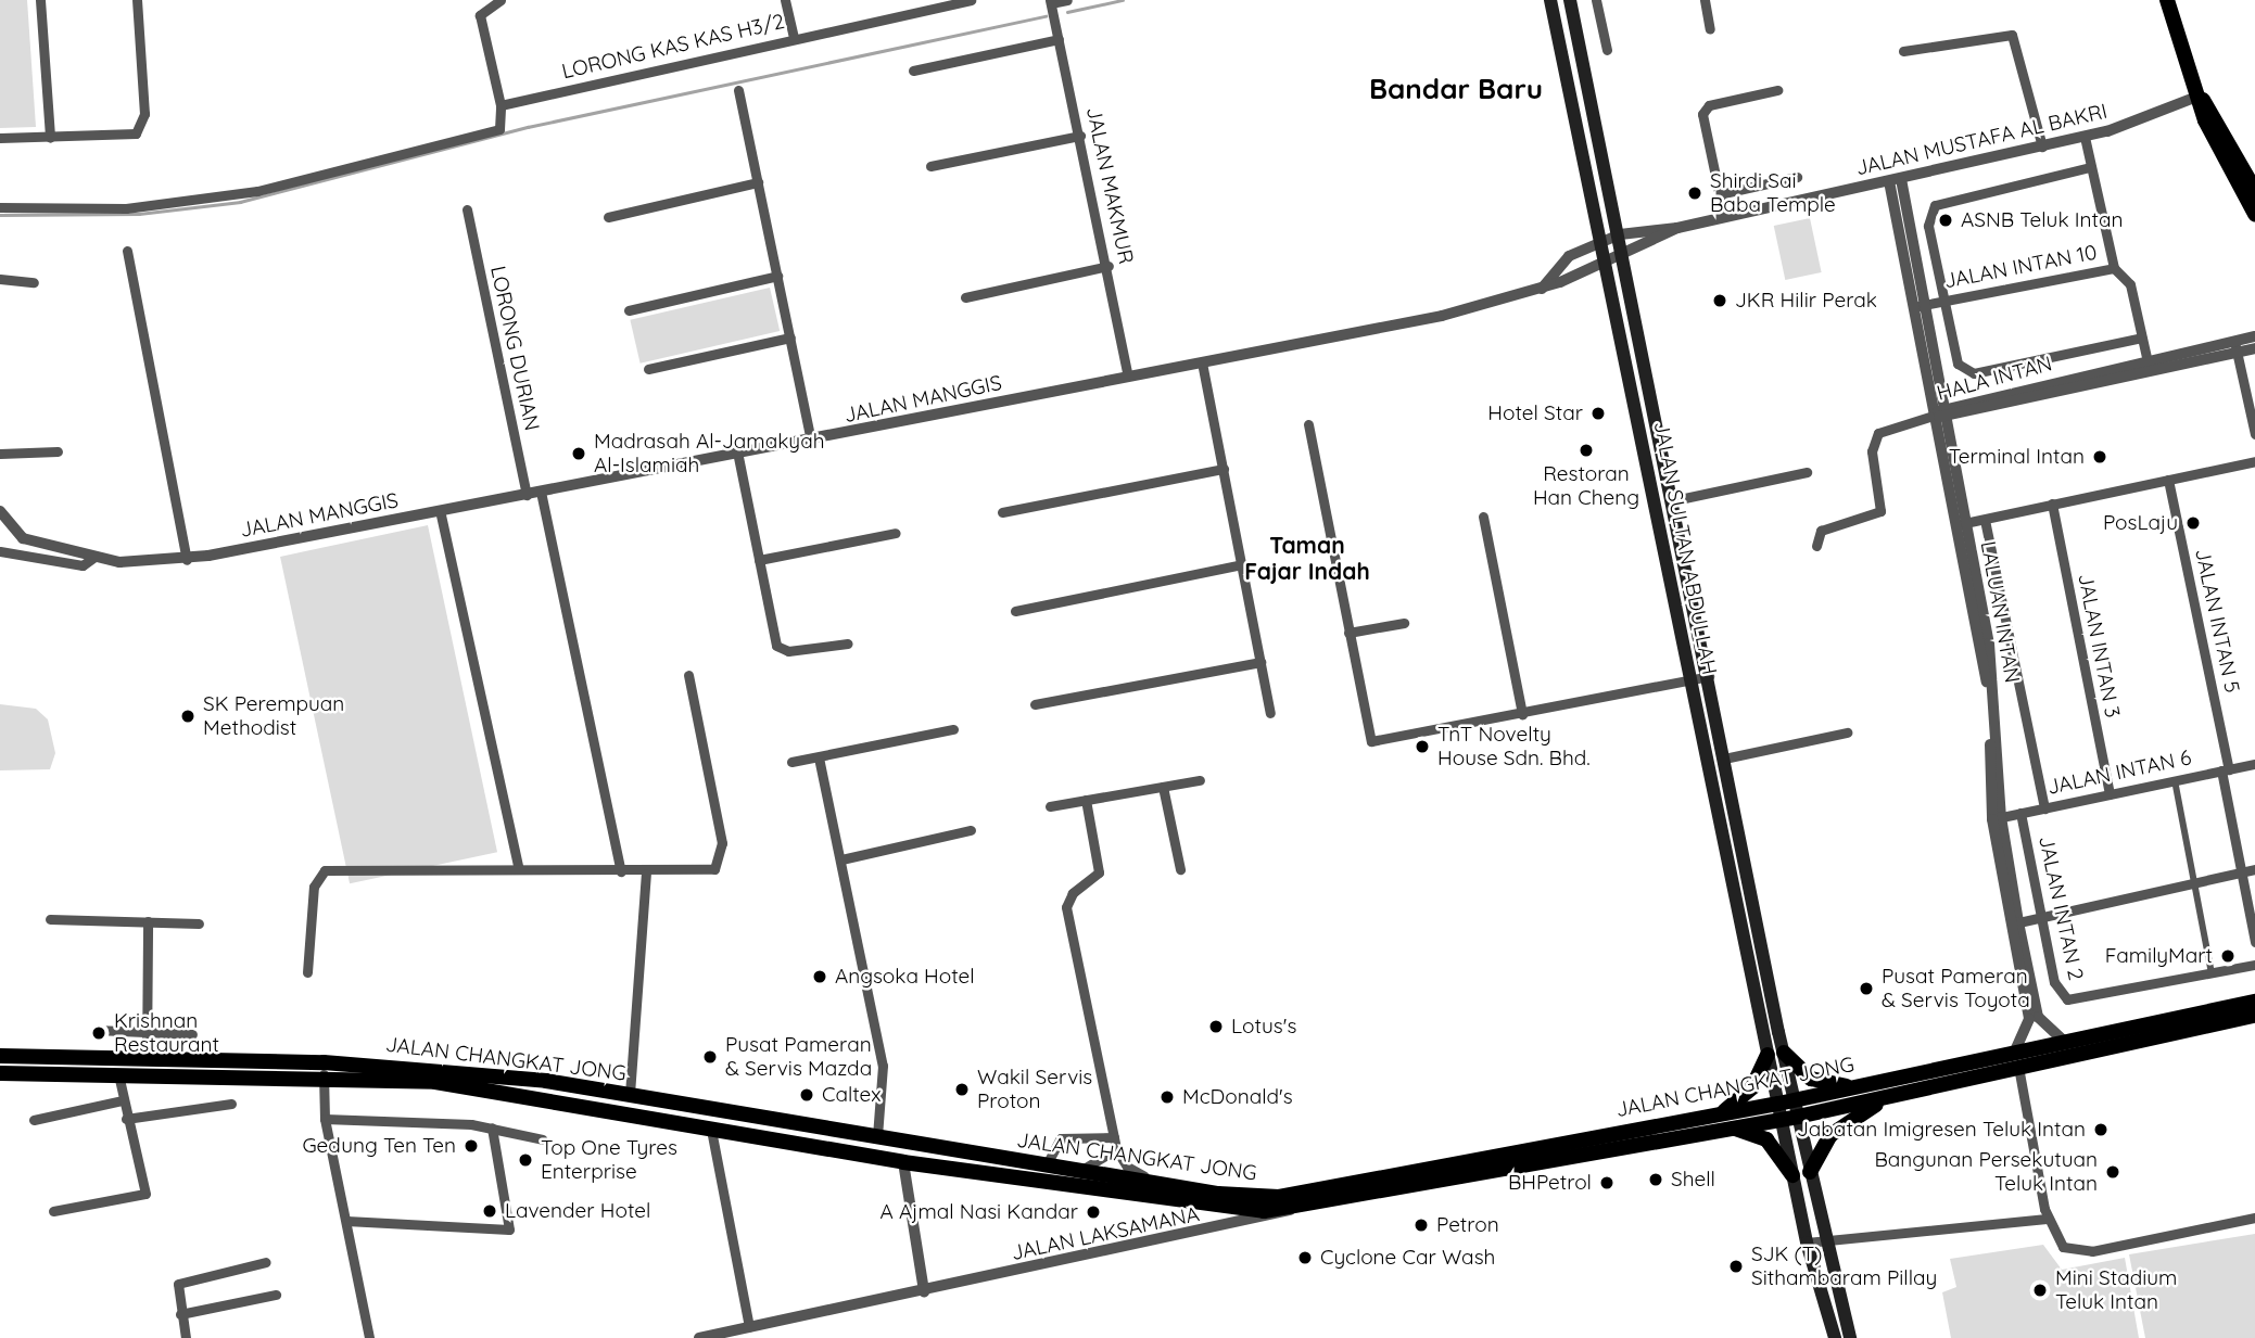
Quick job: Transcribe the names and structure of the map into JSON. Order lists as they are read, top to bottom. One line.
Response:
{"streets":{"highway":["JALAN CHANGKAT JONG"],"main road":["JALAN SULTAN ABDULLAH"],"street":["LORONG KAS KAS H3/2","JALAN MUSTAFA AL BAKRI","JALAN MAKMUR","JALAN INTAN 10","LORONG DURIAN","HALA INTAN","JALAN MANGGIS","LALUAN INTAN","JALAN INTAN 5","JALAN INTAN 3","JALAN INTAN 6","JALAN INTAN 2","JALAN LAKSAMANA"]},"crossings":[["JALAN MUSTAFA AL BAKRI","JALAN MANGGIS"],["JALAN MUSTAFA AL BAKRI","JALAN SULTAN ABDULLAH"],["JALAN MUSTAFA AL BAKRI","LALUAN INTAN"],["JALAN MAKMUR","JALAN MANGGIS"],["JALAN INTAN 10","HALA INTAN"],["JALAN INTAN 10","LALUAN INTAN"],["LORONG DURIAN","JALAN MANGGIS"],["HALA INTAN","LALUAN INTAN"],["JALAN MANGGIS","JALAN SULTAN ABDULLAH"],["JALAN SULTAN ABDULLAH","JALAN CHANGKAT JONG"],["LALUAN INTAN","JALAN INTAN 6"],["LALUAN INTAN","JALAN CHANGKAT JONG"],["JALAN INTAN 5","JALAN INTAN 6"],["JALAN INTAN 3","JALAN INTAN 6"],["JALAN INTAN 6","JALAN INTAN 2"],["JALAN CHANGKAT JONG","JALAN LAKSAMANA"]],"districts":["Bandar Baru","Taman Fajar Indah"],"places":["Shirdi Sai Baba Temple","ASNB Teluk Intan","JKR Hilir Perak","Hotel Star","Restoran Han Cheng","Madrasah Al-Jamakyah Al-Islamiah","Terminal Intan","PosLaju","SK Perempuan Methodist","TnT Novelty House Sdn. Bhd.","FamilyMart","Angsoka Hotel","Pusat Pameran & Servis Toyota","Lotus's","Krishnan Restaurant","Pusat Pameran & Servis Mazda","Wakil Servis Proton","Caltex","McDonald's","Jabatan Imigresen Teluk Intan","Gedung Ten Ten","Top One Tyres Enterprise","Bangunan Persekutuan Teluk Intan","Shell","BHPetrol","Lavender Hotel","A Ajmal Nasi Kandar","Petron","Cyclone Car Wash","SJK (T) Sithambaram Pillay","Mini Stadium Teluk Intan"]}
